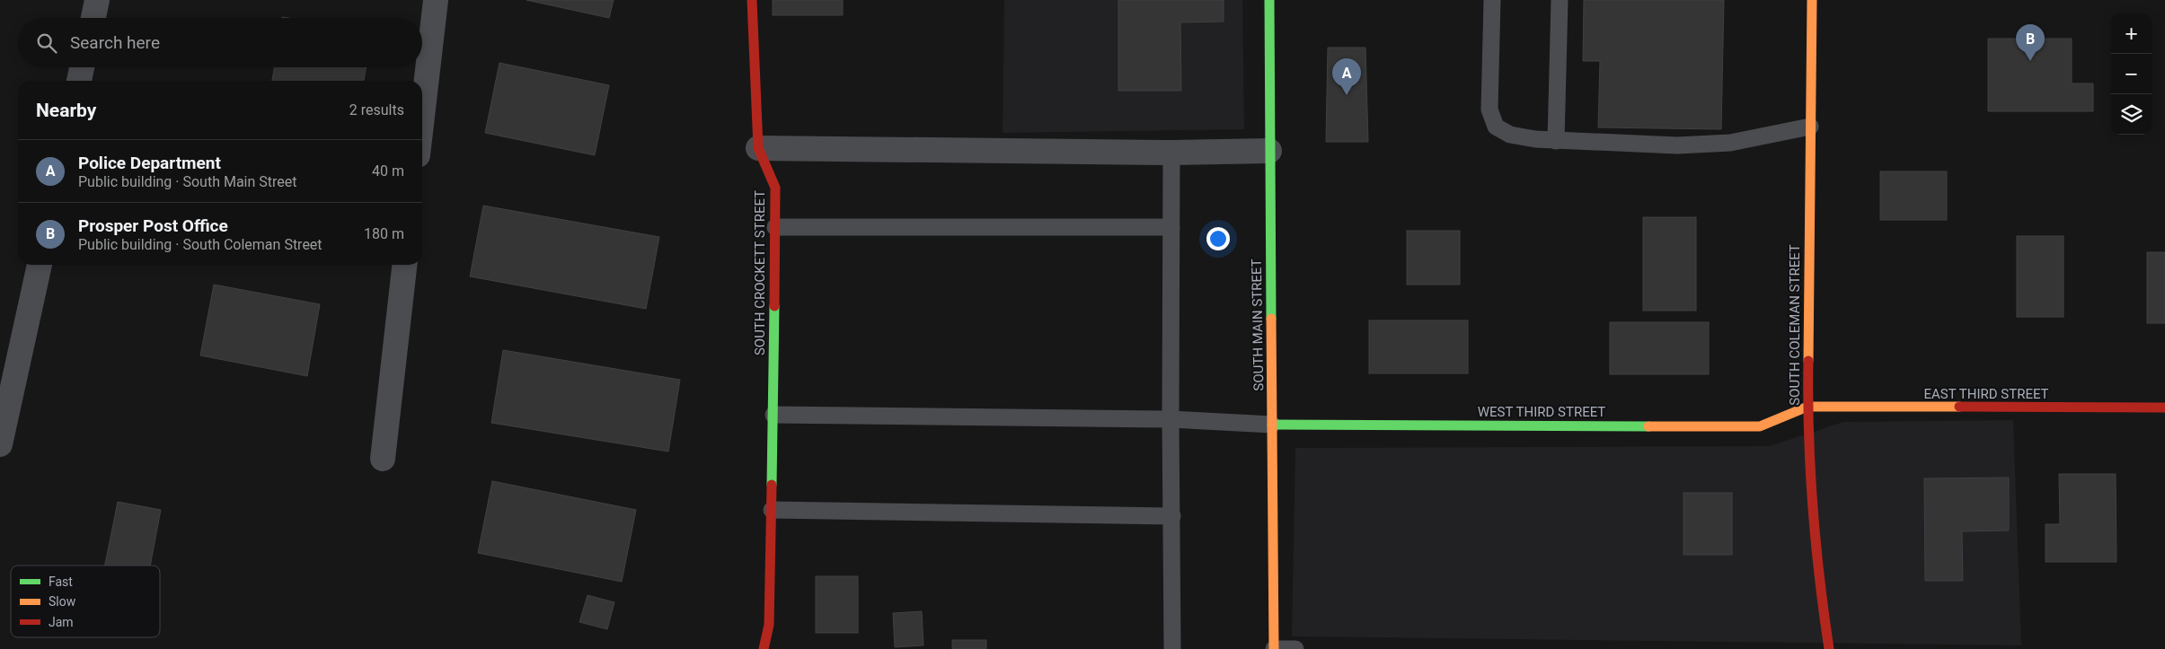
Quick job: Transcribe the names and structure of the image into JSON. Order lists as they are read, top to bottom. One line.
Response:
{"streets":{"street":["SOUTH CROCKETT STREET","SOUTH MAIN STREET","SOUTH COLEMAN STREET","EAST THIRD STREET","WEST THIRD STREET"]},"crossings":[["SOUTH MAIN STREET","WEST THIRD STREET"],["SOUTH COLEMAN STREET","EAST THIRD STREET"],["SOUTH COLEMAN STREET","WEST THIRD STREET"],["EAST THIRD STREET","WEST THIRD STREET"]],"legend":["Fast","Slow","Jam"],"page":{"map_buttons":["+","−"],"search":"Search here","pins":["B","A"],"heading":["Nearby","2 results"],"list":[{"mark":"A","name":"Police Department","note":"Public building · South Main Street","value":"40 m"},{"mark":"B","name":"Prosper Post Office","note":"Public building · South Coleman Street","value":"180 m"}]}}
